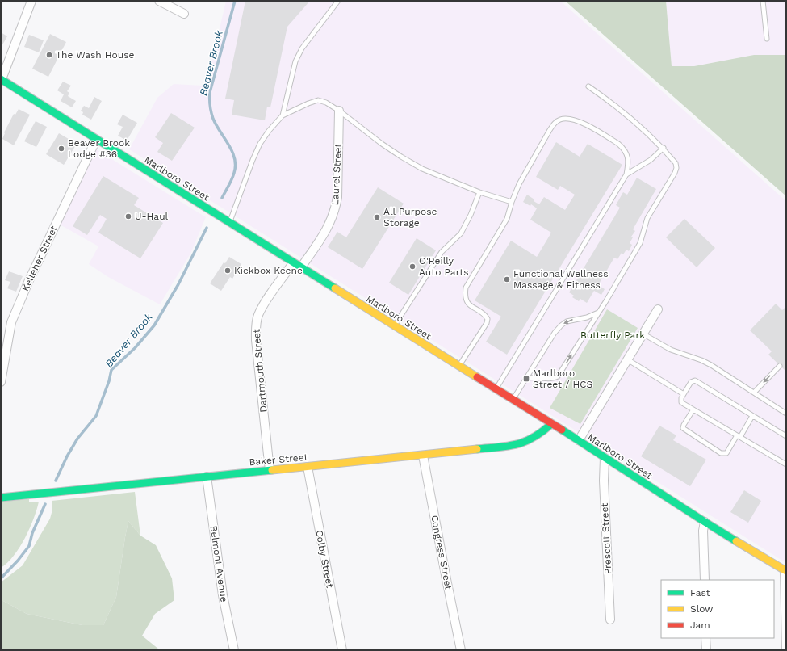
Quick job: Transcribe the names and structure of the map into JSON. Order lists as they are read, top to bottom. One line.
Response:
{"streets":{"street":["Laurel Street","Marlboro Street","Kelleher Street","Dartmouth Street","Baker Street","Prescott Street","Congress Street","Colby Street","Belmont Avenue"]},"crossings":[["Laurel Street","Marlboro Street"],["Marlboro Street","Kelleher Street"],["Marlboro Street","Dartmouth Street"],["Marlboro Street","Baker Street"],["Marlboro Street","Prescott Street"],["Dartmouth Street","Baker Street"],["Baker Street","Congress Street"],["Baker Street","Colby Street"],["Baker Street","Belmont Avenue"]],"water":["Beaver Brook"],"parks":["Butterfly Park"],"places":{"other":["The Wash House","Beaver Brook Lodge #36","U-Haul","All Purpose Storage","O'Reilly Auto Parts","Kickbox Keene","Functional Wellness Massage & Fitness"],"transit":["Marlboro Street / HCS"]},"legend":["Fast","Slow","Jam"]}
